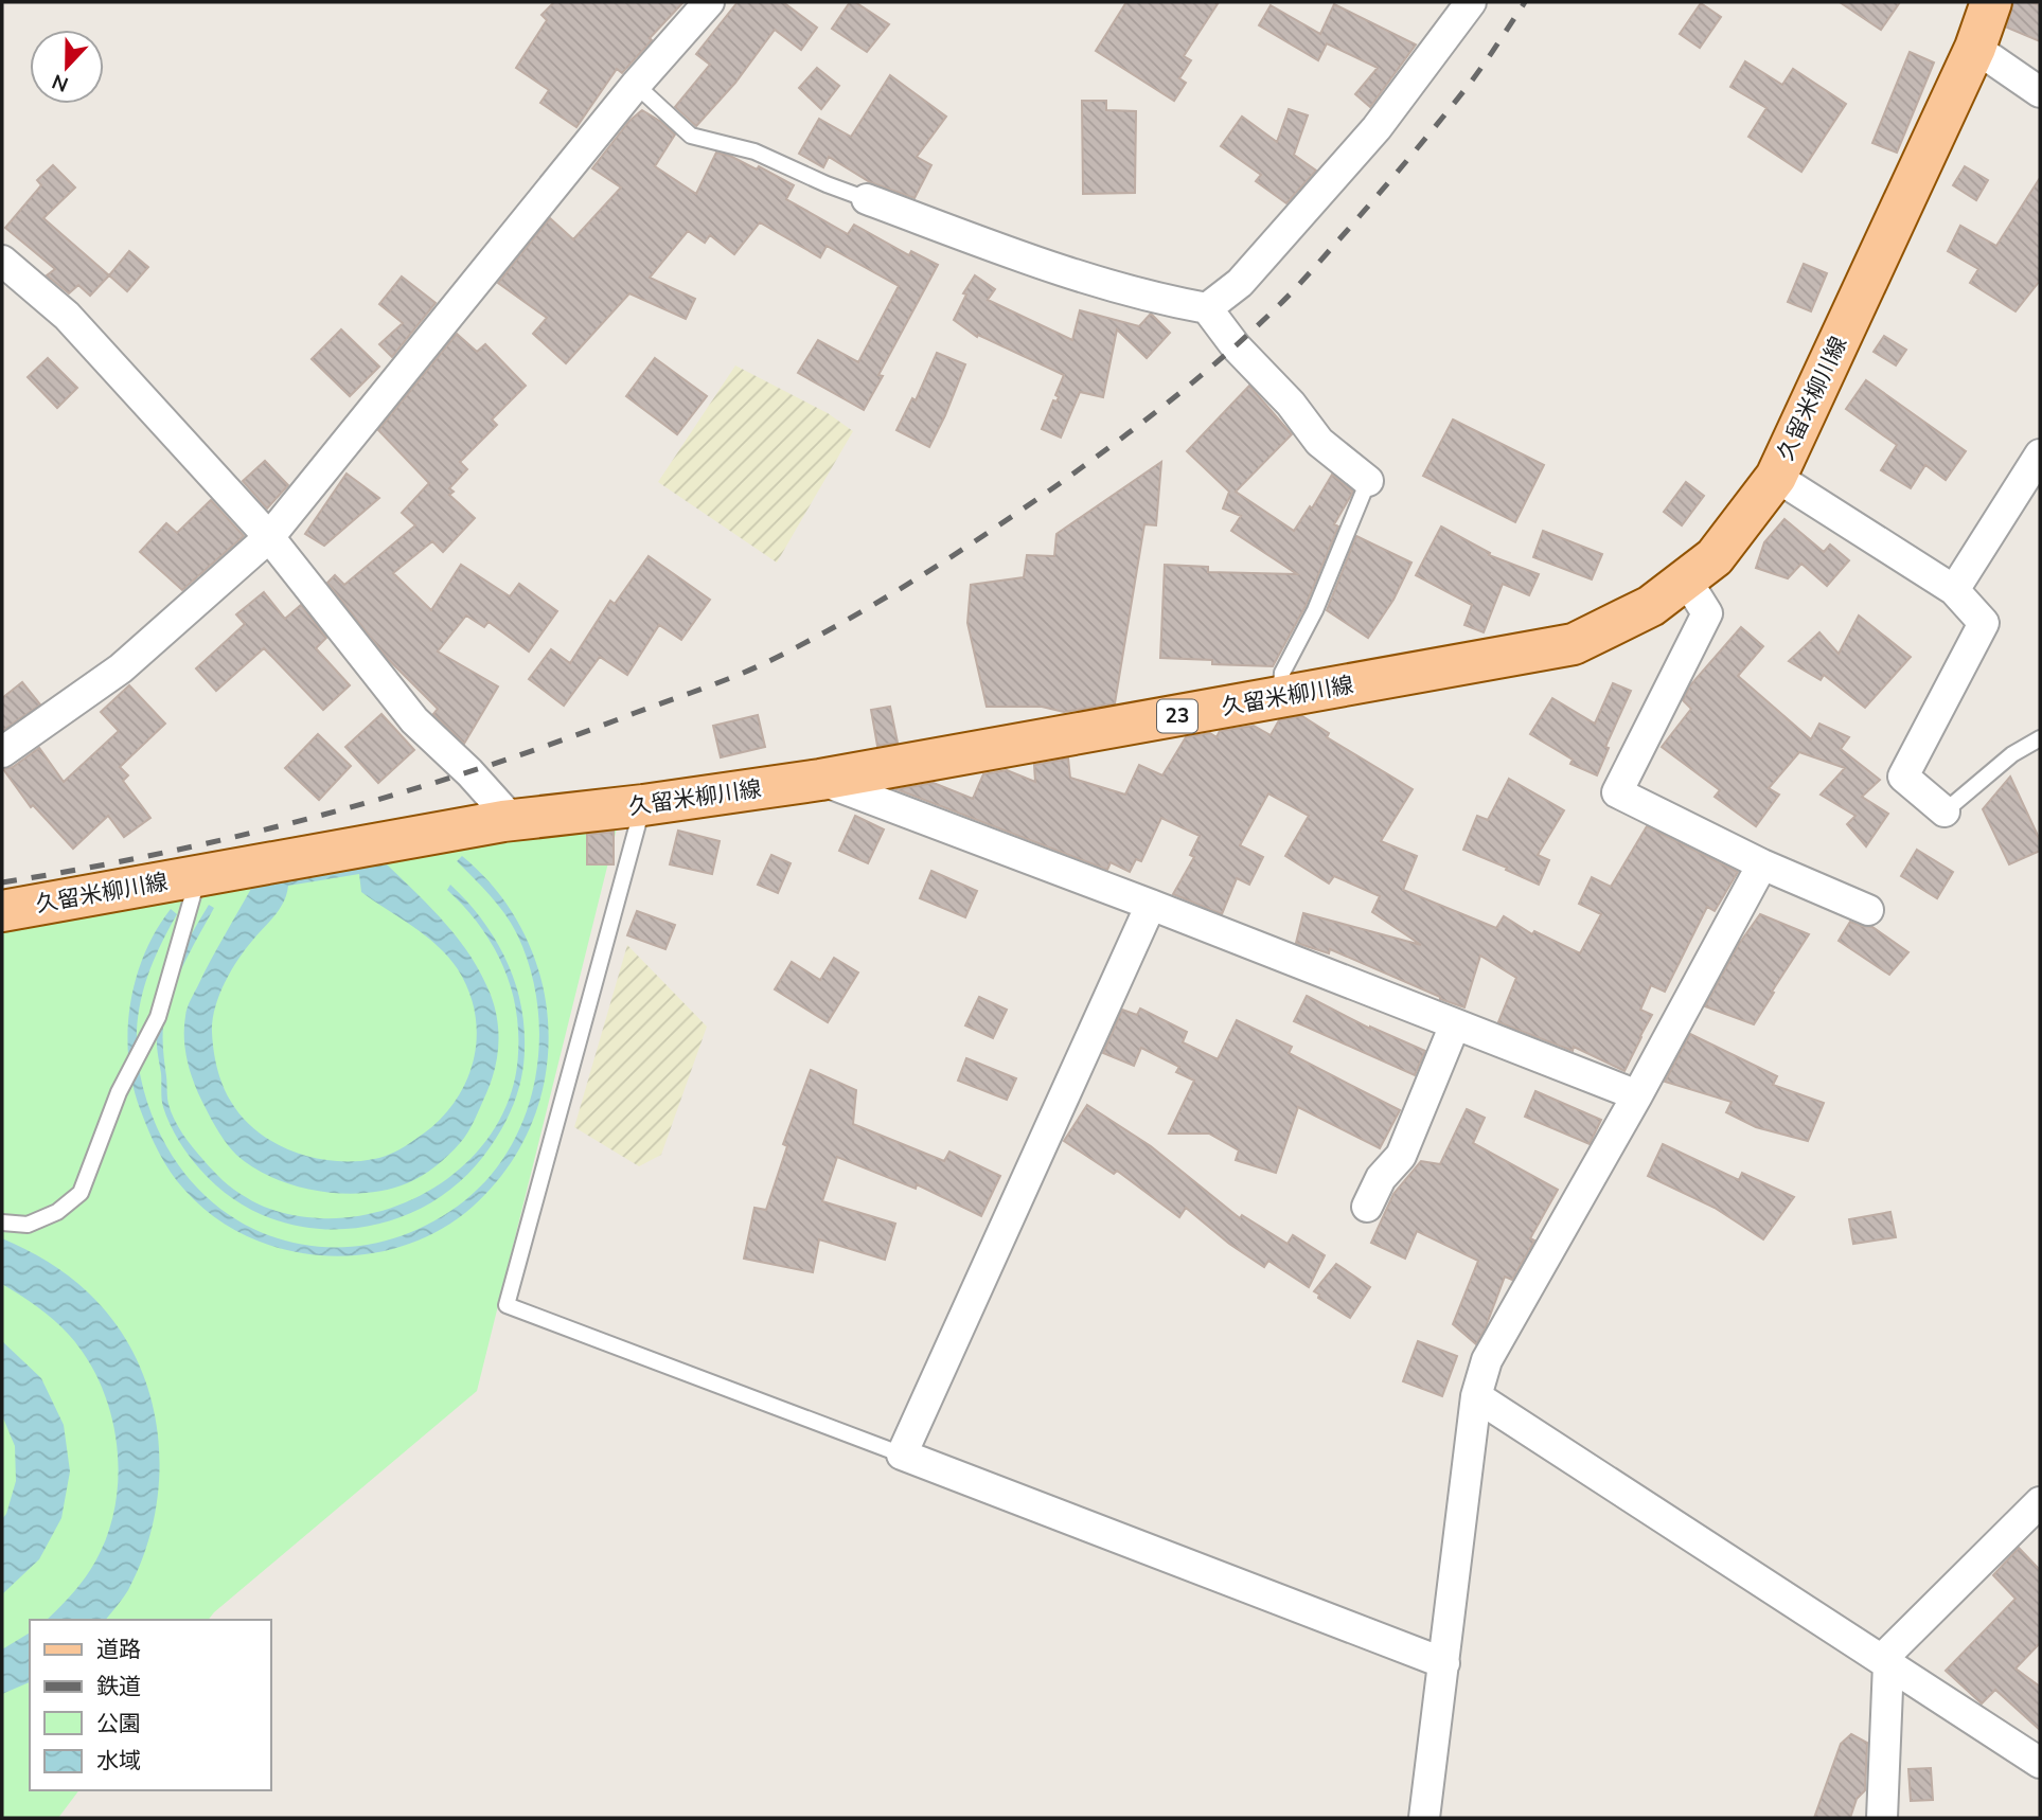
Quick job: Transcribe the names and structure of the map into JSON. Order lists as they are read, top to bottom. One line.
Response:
{"streets":{"main road":["久留米柳川線","23"]},"legend":["道路","鉄道","公園","水域"],"north":"bottom"}
